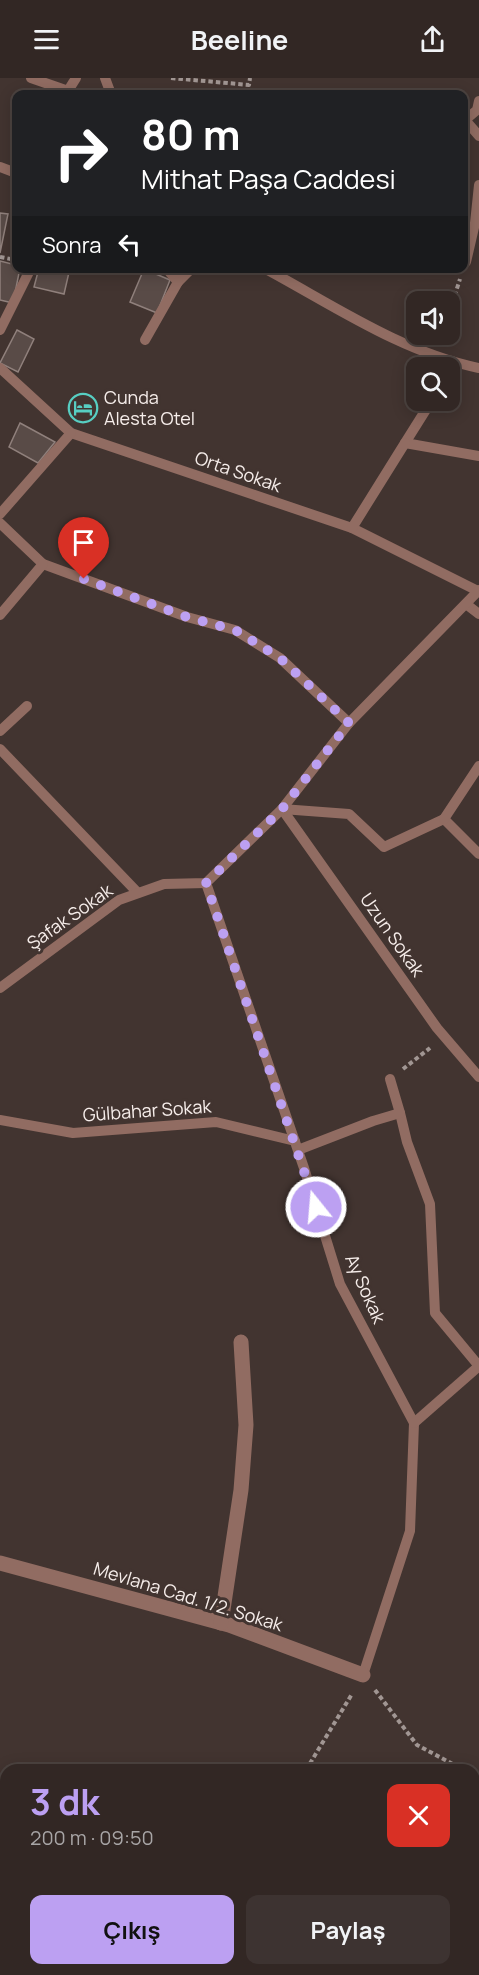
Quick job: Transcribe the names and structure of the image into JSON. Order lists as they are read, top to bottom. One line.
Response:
{"streets":{"street":["Mevlana Cad. 1/2. Sokak"],"lane":["Orta Sokak","Şafak Sokak","Uzun Sokak","Gülbahar Sokak","Ay Sokak"]},"crossings":[["Şafak Sokak","Ay Sokak"],["Gülbahar Sokak","Ay Sokak"]],"places":{"hotel":["Cunda Alesta Otel"]},"page":{"header":"Beeline","turn":["80 m","Mithat Paşa Caddesi"],"then":"Sonra","heading":["3 dk","200 m · 09:50"],"buttons":["Çıkış","Paylaş"]}}
